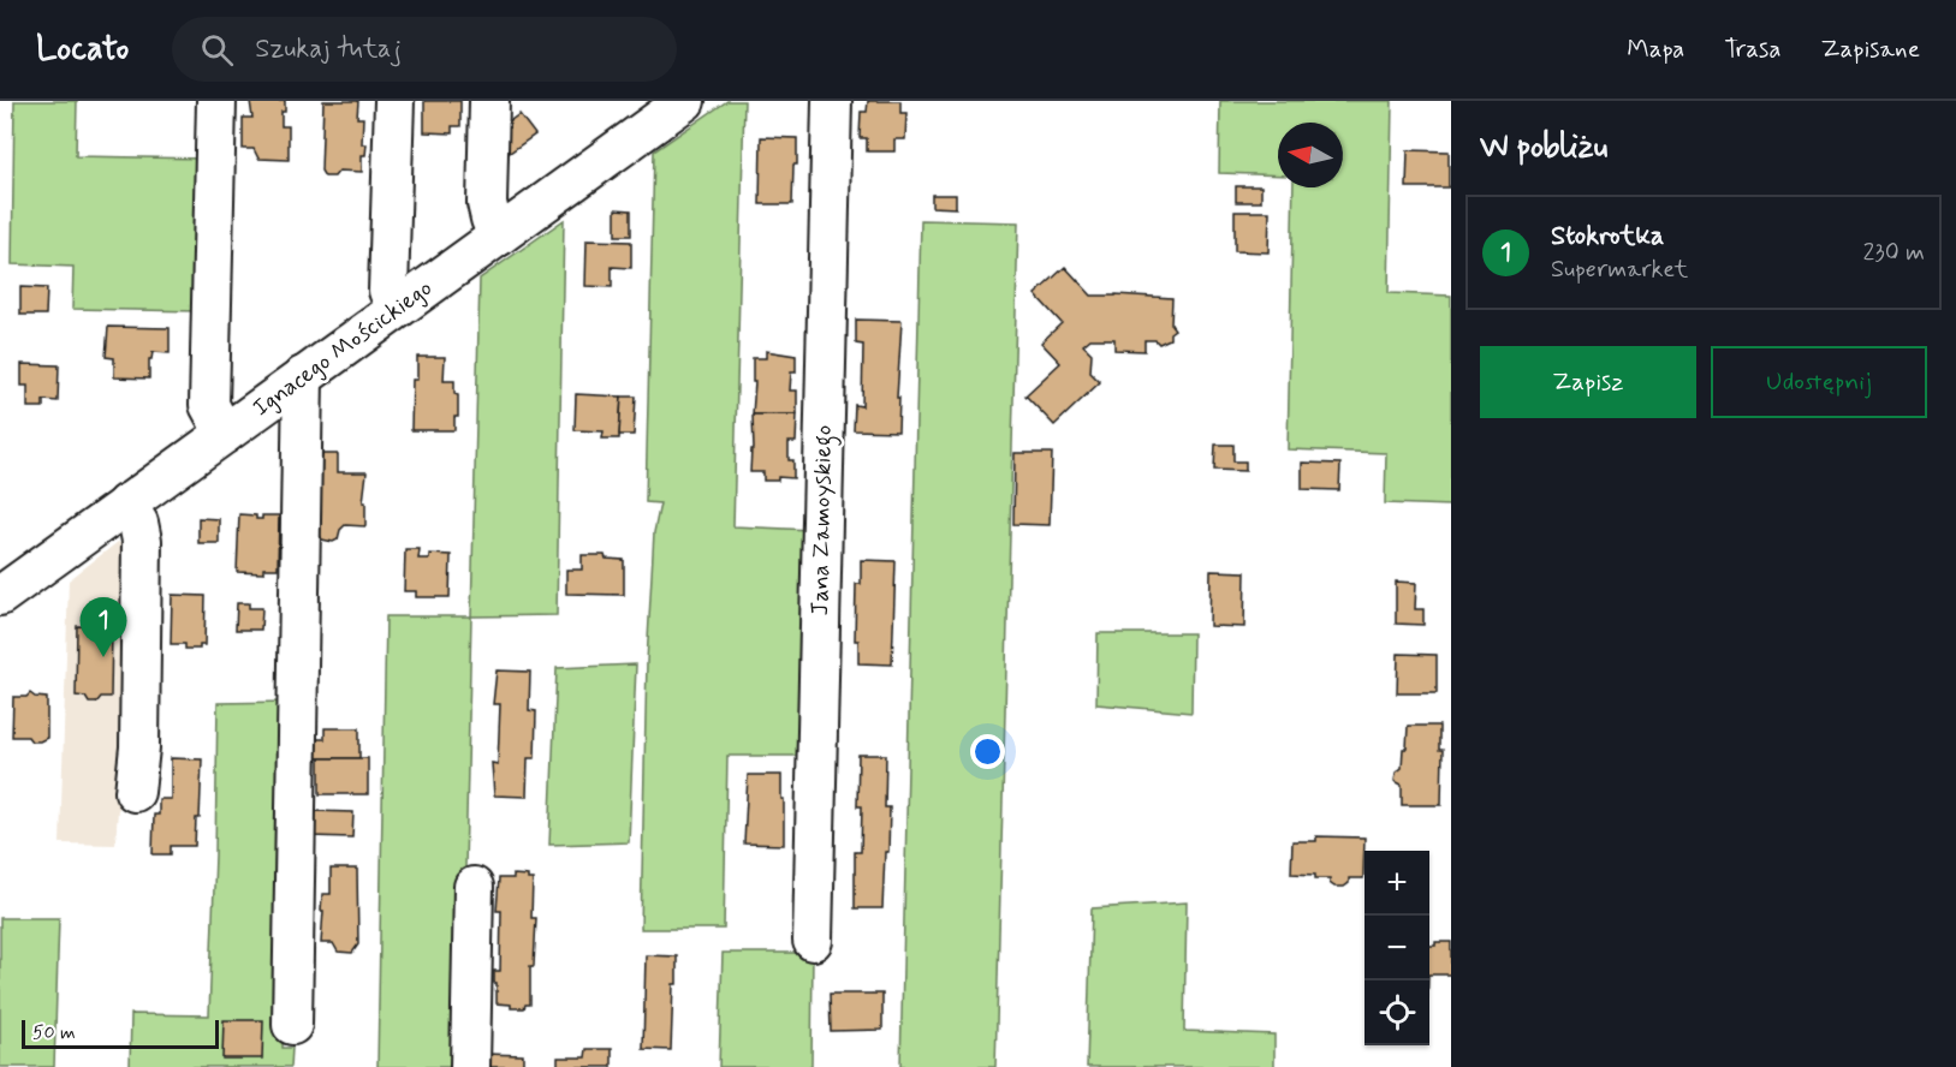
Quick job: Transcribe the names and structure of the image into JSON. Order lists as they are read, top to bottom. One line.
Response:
{"streets":{"street":["Ignacego Mościckiego","Jana Zamoyskiego"]},"scale_bar":"50 m","north":"left","page":{"header":"Locato","search":"Szukaj tutaj","nav":["Mapa","Trasa","Zapisane"],"heading":"W pobliżu","list":[{"mark":"1","name":"Stokrotka","note":"Supermarket","value":"230 m"}],"buttons":["Zapisz","Udostępnij"],"pins":"1","map_buttons":["+","−"],"scale":"50 m"}}
